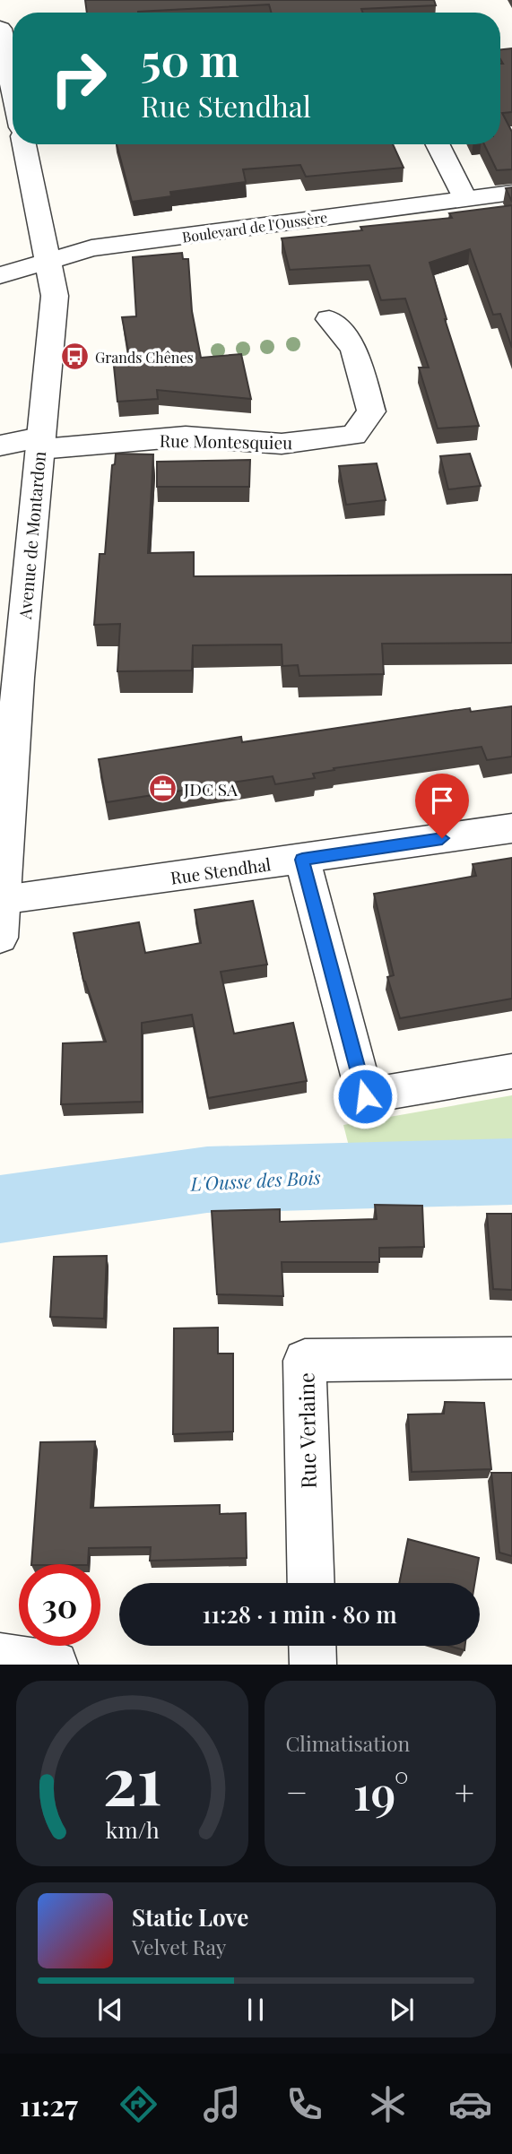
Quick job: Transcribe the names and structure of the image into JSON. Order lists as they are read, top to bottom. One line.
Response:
{"streets":{"street":["Boulevard de l'Oussère","Rue Montesquieu","Avenue de Montardon","Rue Stendhal","Rue Verlaine"]},"crossings":[["Boulevard de l'Oussère","Avenue de Montardon"],["Rue Montesquieu","Avenue de Montardon"],["Avenue de Montardon","Rue Stendhal"]],"water":["L'Ousse des Bois"],"places":{"bus stop":["Grands Chênes"],"office":["JDC SA"]},"page":{"turn":["50 m","Rue Stendhal"],"limit":"30","trip":"11:28 · 1 min · 80 m","tile":"Climatisation","heat":["−","19°","+"],"song":["Static Love","Velvet Ray"],"tabs":"11:27","gauge":["21","km/h"]}}
